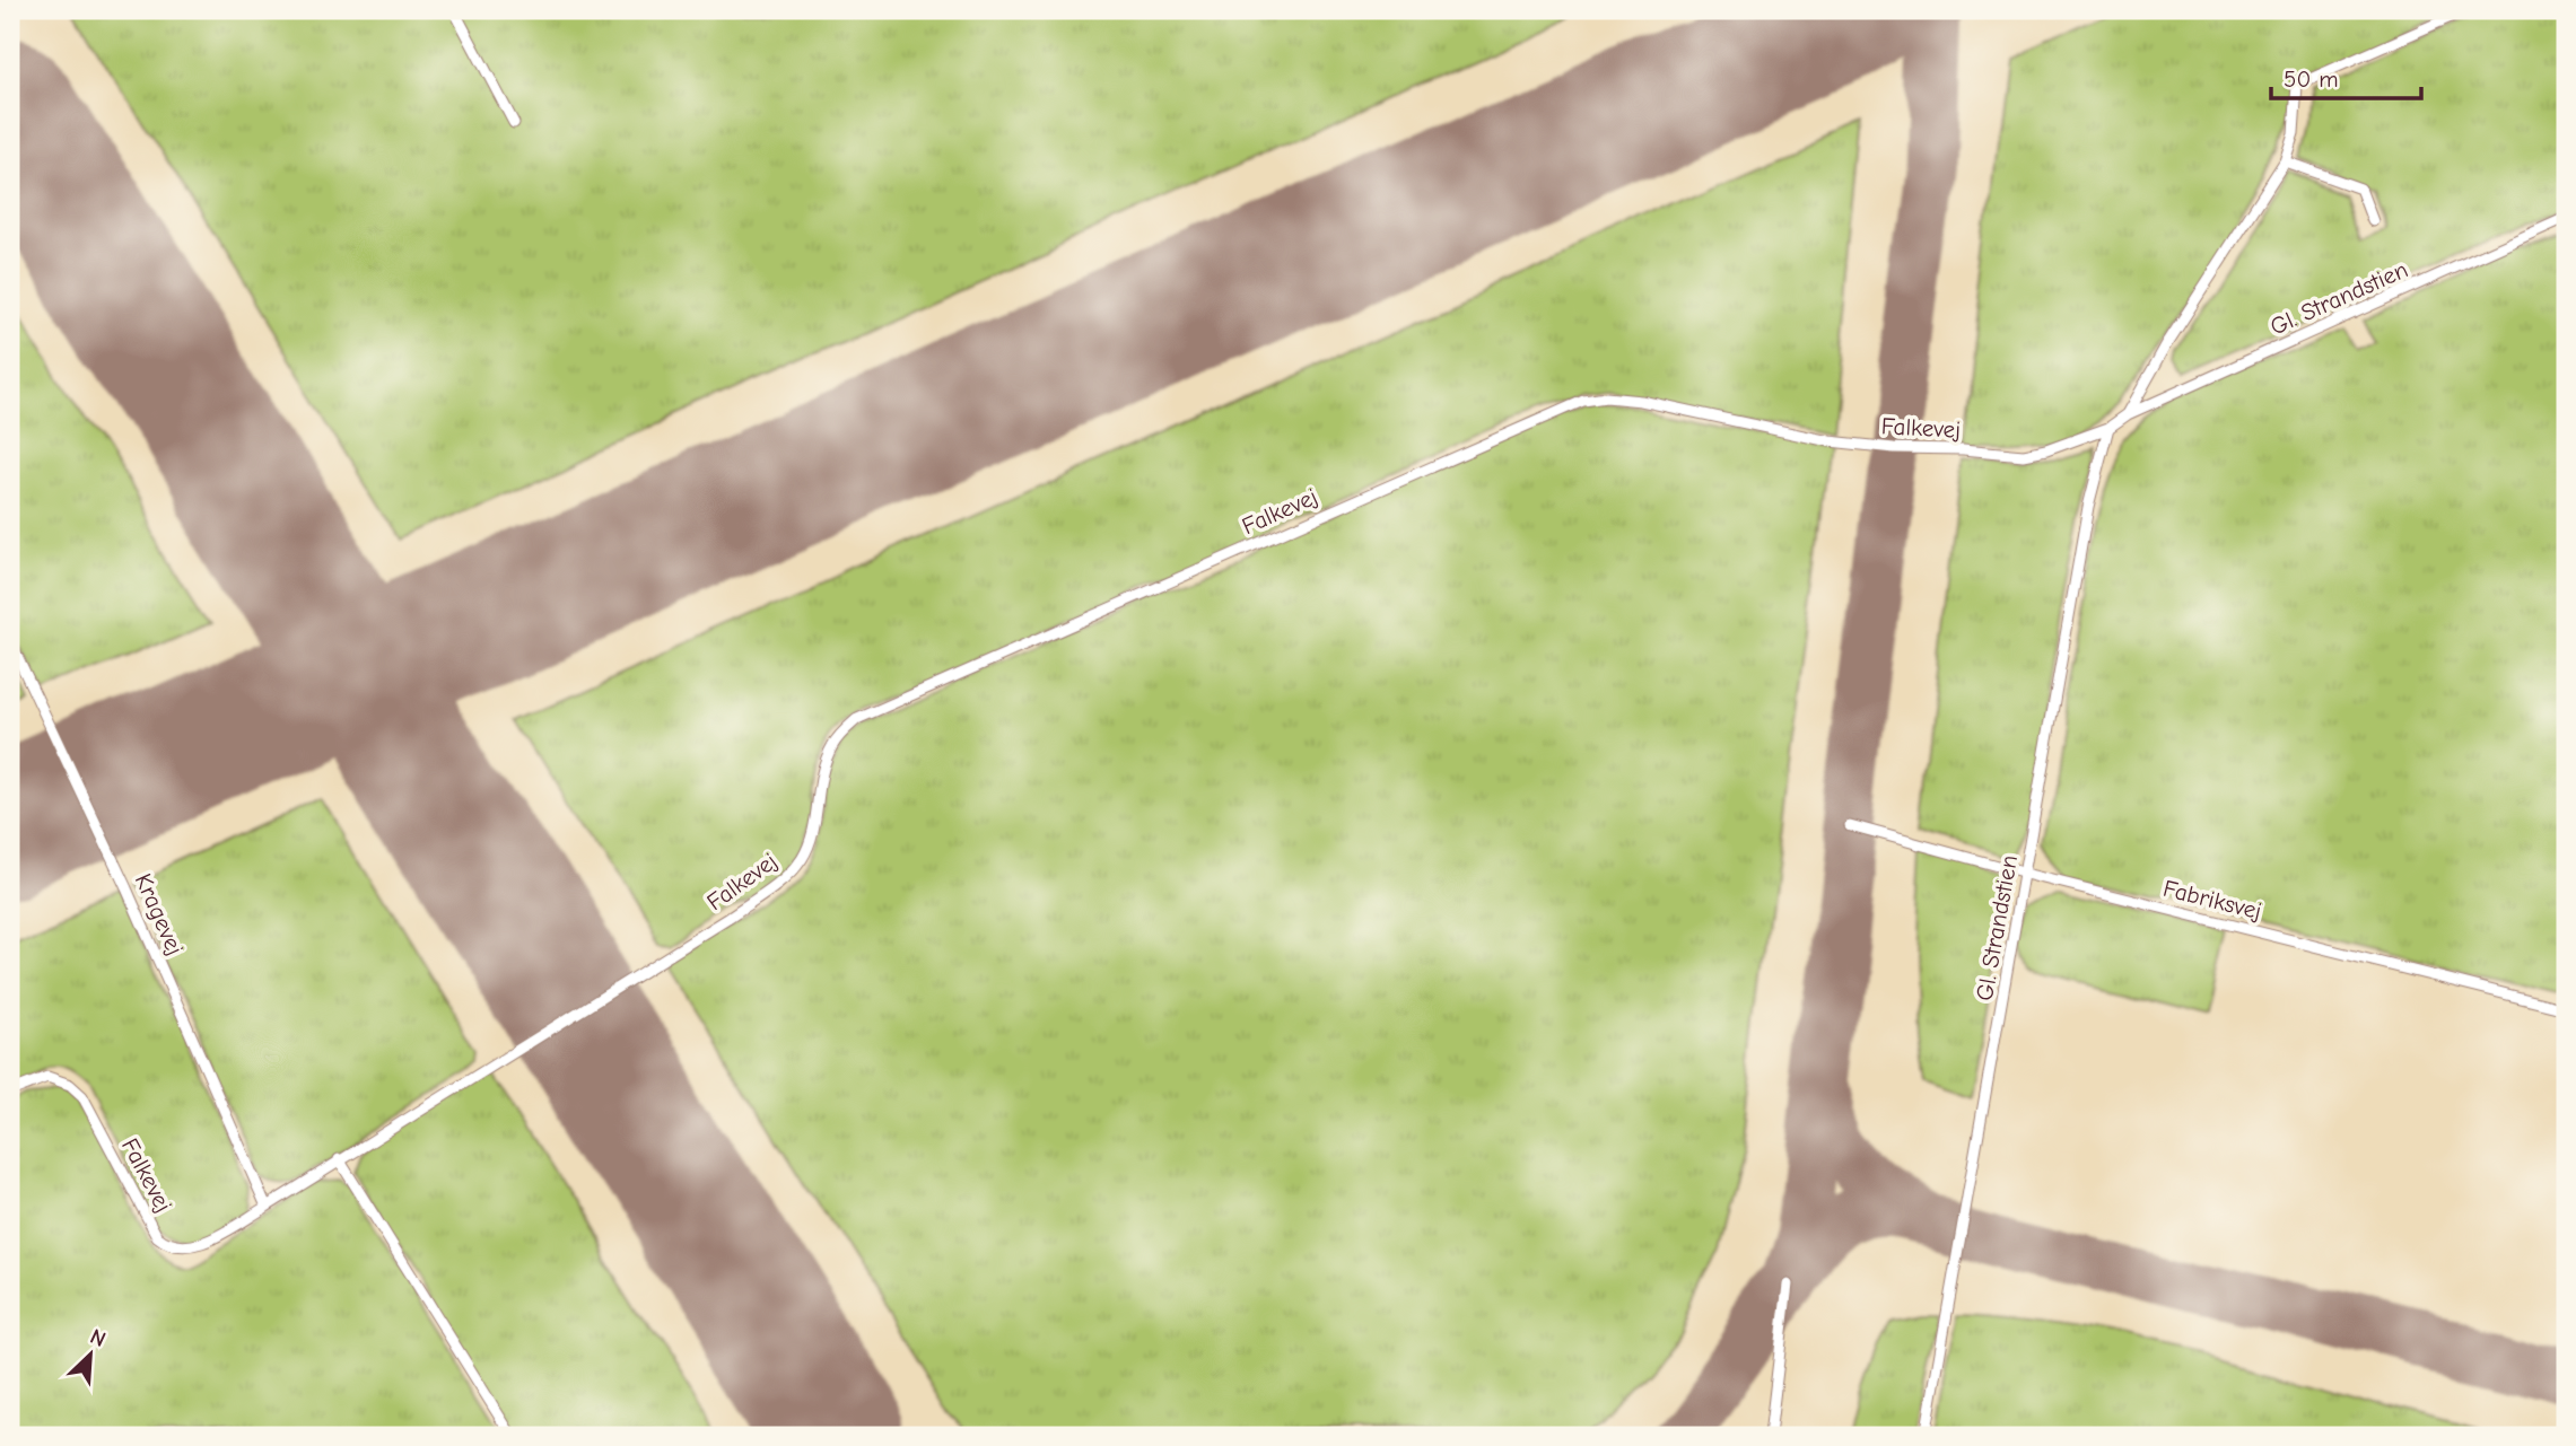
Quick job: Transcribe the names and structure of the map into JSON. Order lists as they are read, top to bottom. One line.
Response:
{"streets":{"lane":["Gl. Strandstien","Falkevej","Fabriksvej","Kragevej"]},"crossings":[["Gl. Strandstien","Falkevej"],["Gl. Strandstien","Fabriksvej"],["Falkevej","Kragevej"]],"scale_bar":"50 m","north":"top right"}
